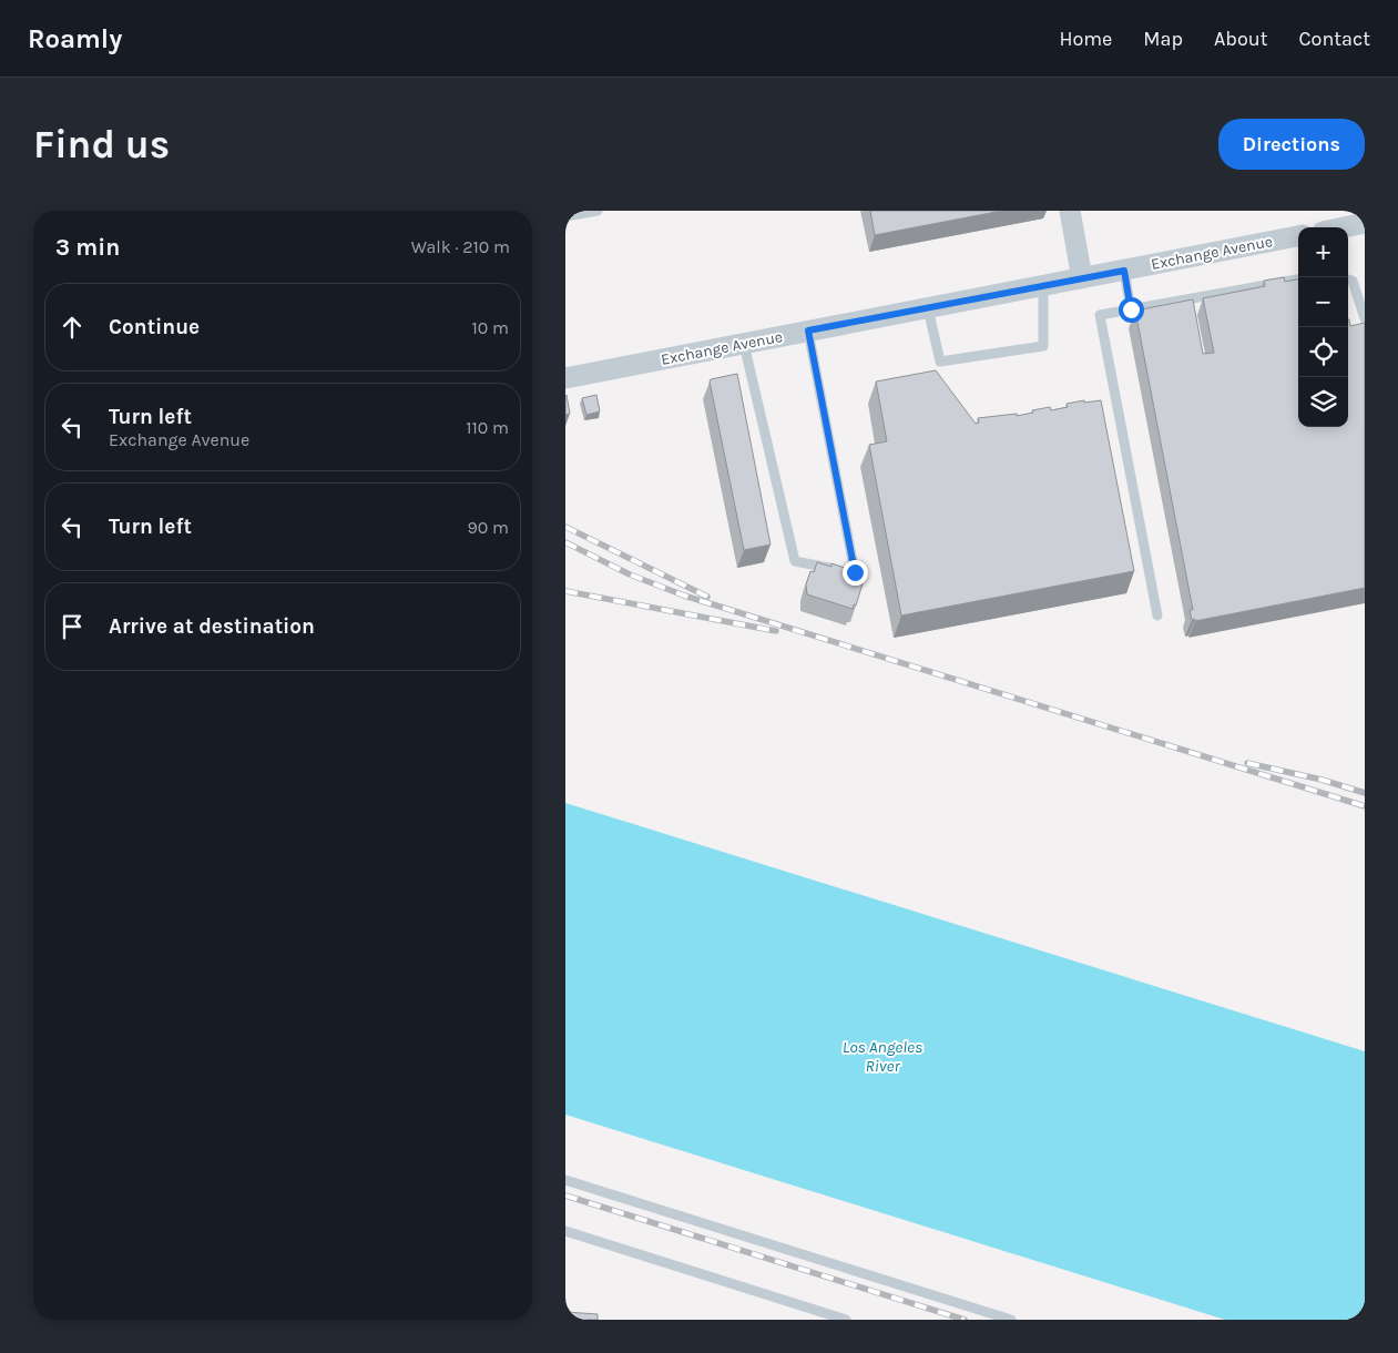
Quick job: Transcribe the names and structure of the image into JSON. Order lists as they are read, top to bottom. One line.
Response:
{"streets":{"street":["Exchange Avenue"]},"water":["Los Angeles River"],"page":{"header":"Roamly","nav":["Home","Map","About","Contact"],"buttons":"Directions","title":"Find us","heading":["3 min","Walk · 210 m"],"map_buttons":["+","−"],"list":[["Continue","10 m"],["Turn left","Exchange Avenue","110 m"],["Turn left","90 m"],"Arrive at destination"]}}
